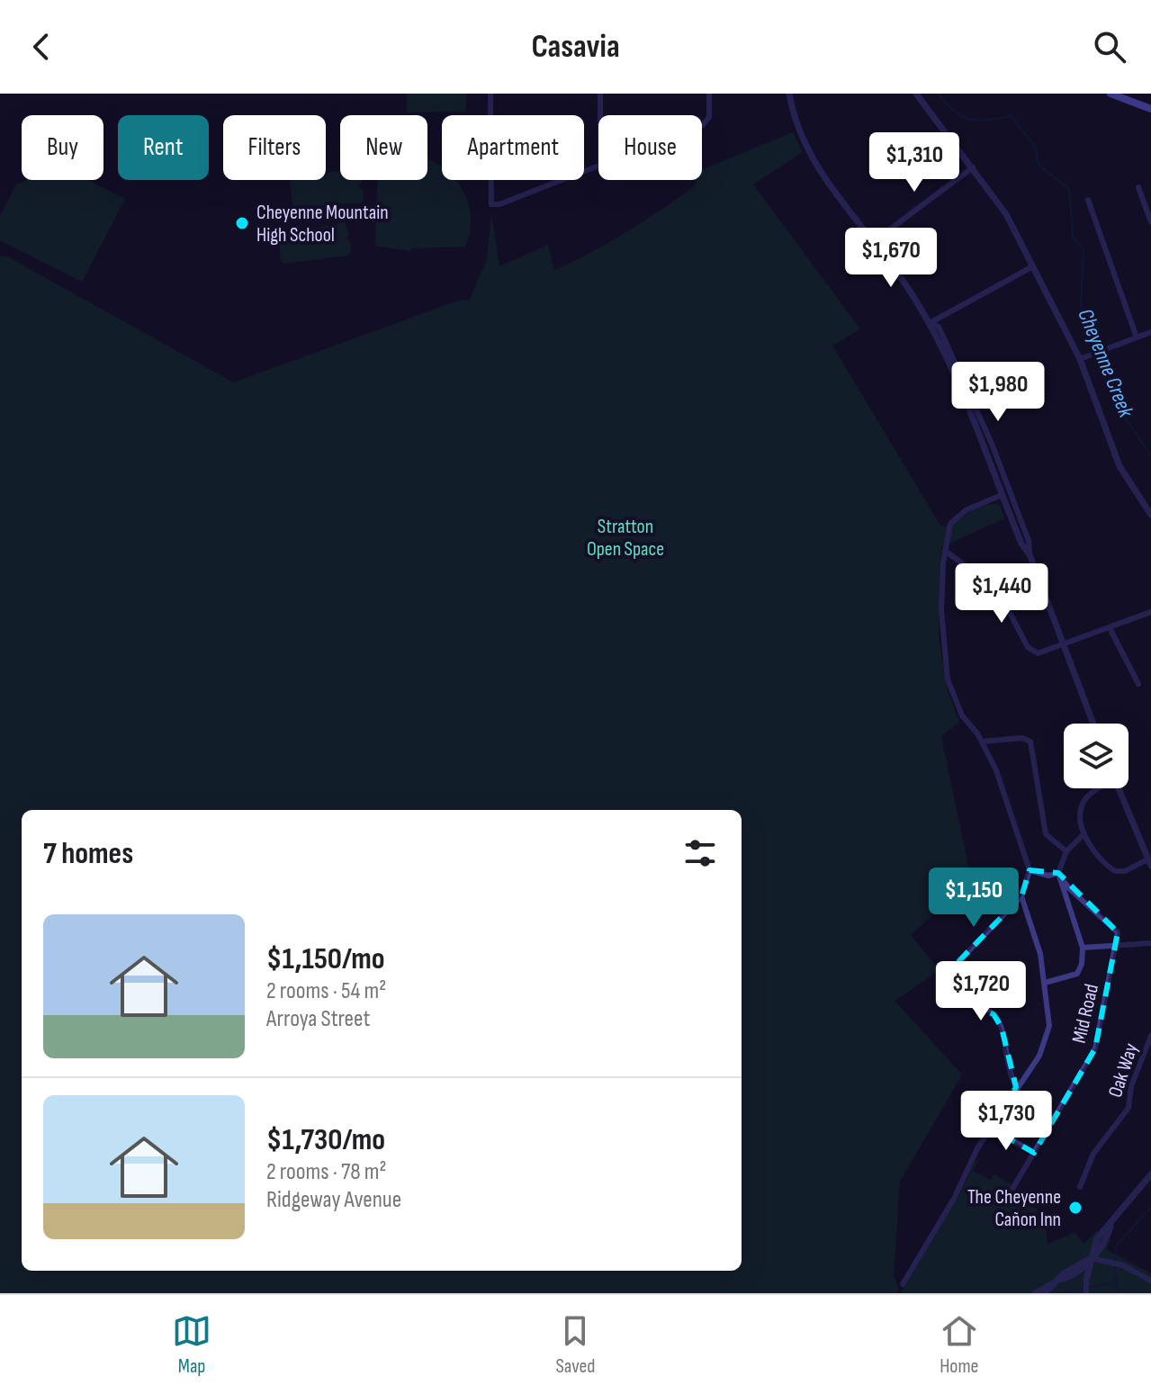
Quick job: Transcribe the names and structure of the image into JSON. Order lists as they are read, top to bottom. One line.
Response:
{"streets":{"street":["Mid Road","Oak Way"]},"water":["Cheyenne Creek"],"parks":["Stratton Open Space"],"places":["Cheyenne Mountain High School","The Cheyenne Cañon Inn"],"page":{"header":"Casavia","chip":["Buy","Rent","Filters","New","Apartment","House"],"price":["$1,310","$1,670","$1,980","$1,440","$1,150","$1,720","$1,730"],"heading":"7 homes","list":[{"name":"$1,150/mo","note":"2 rooms · 54 m² · Arroya Street"},{"name":"$1,730/mo","note":"2 rooms · 78 m² · Ridgeway Avenue"}],"tabs":["Map","Saved","Home"]}}
